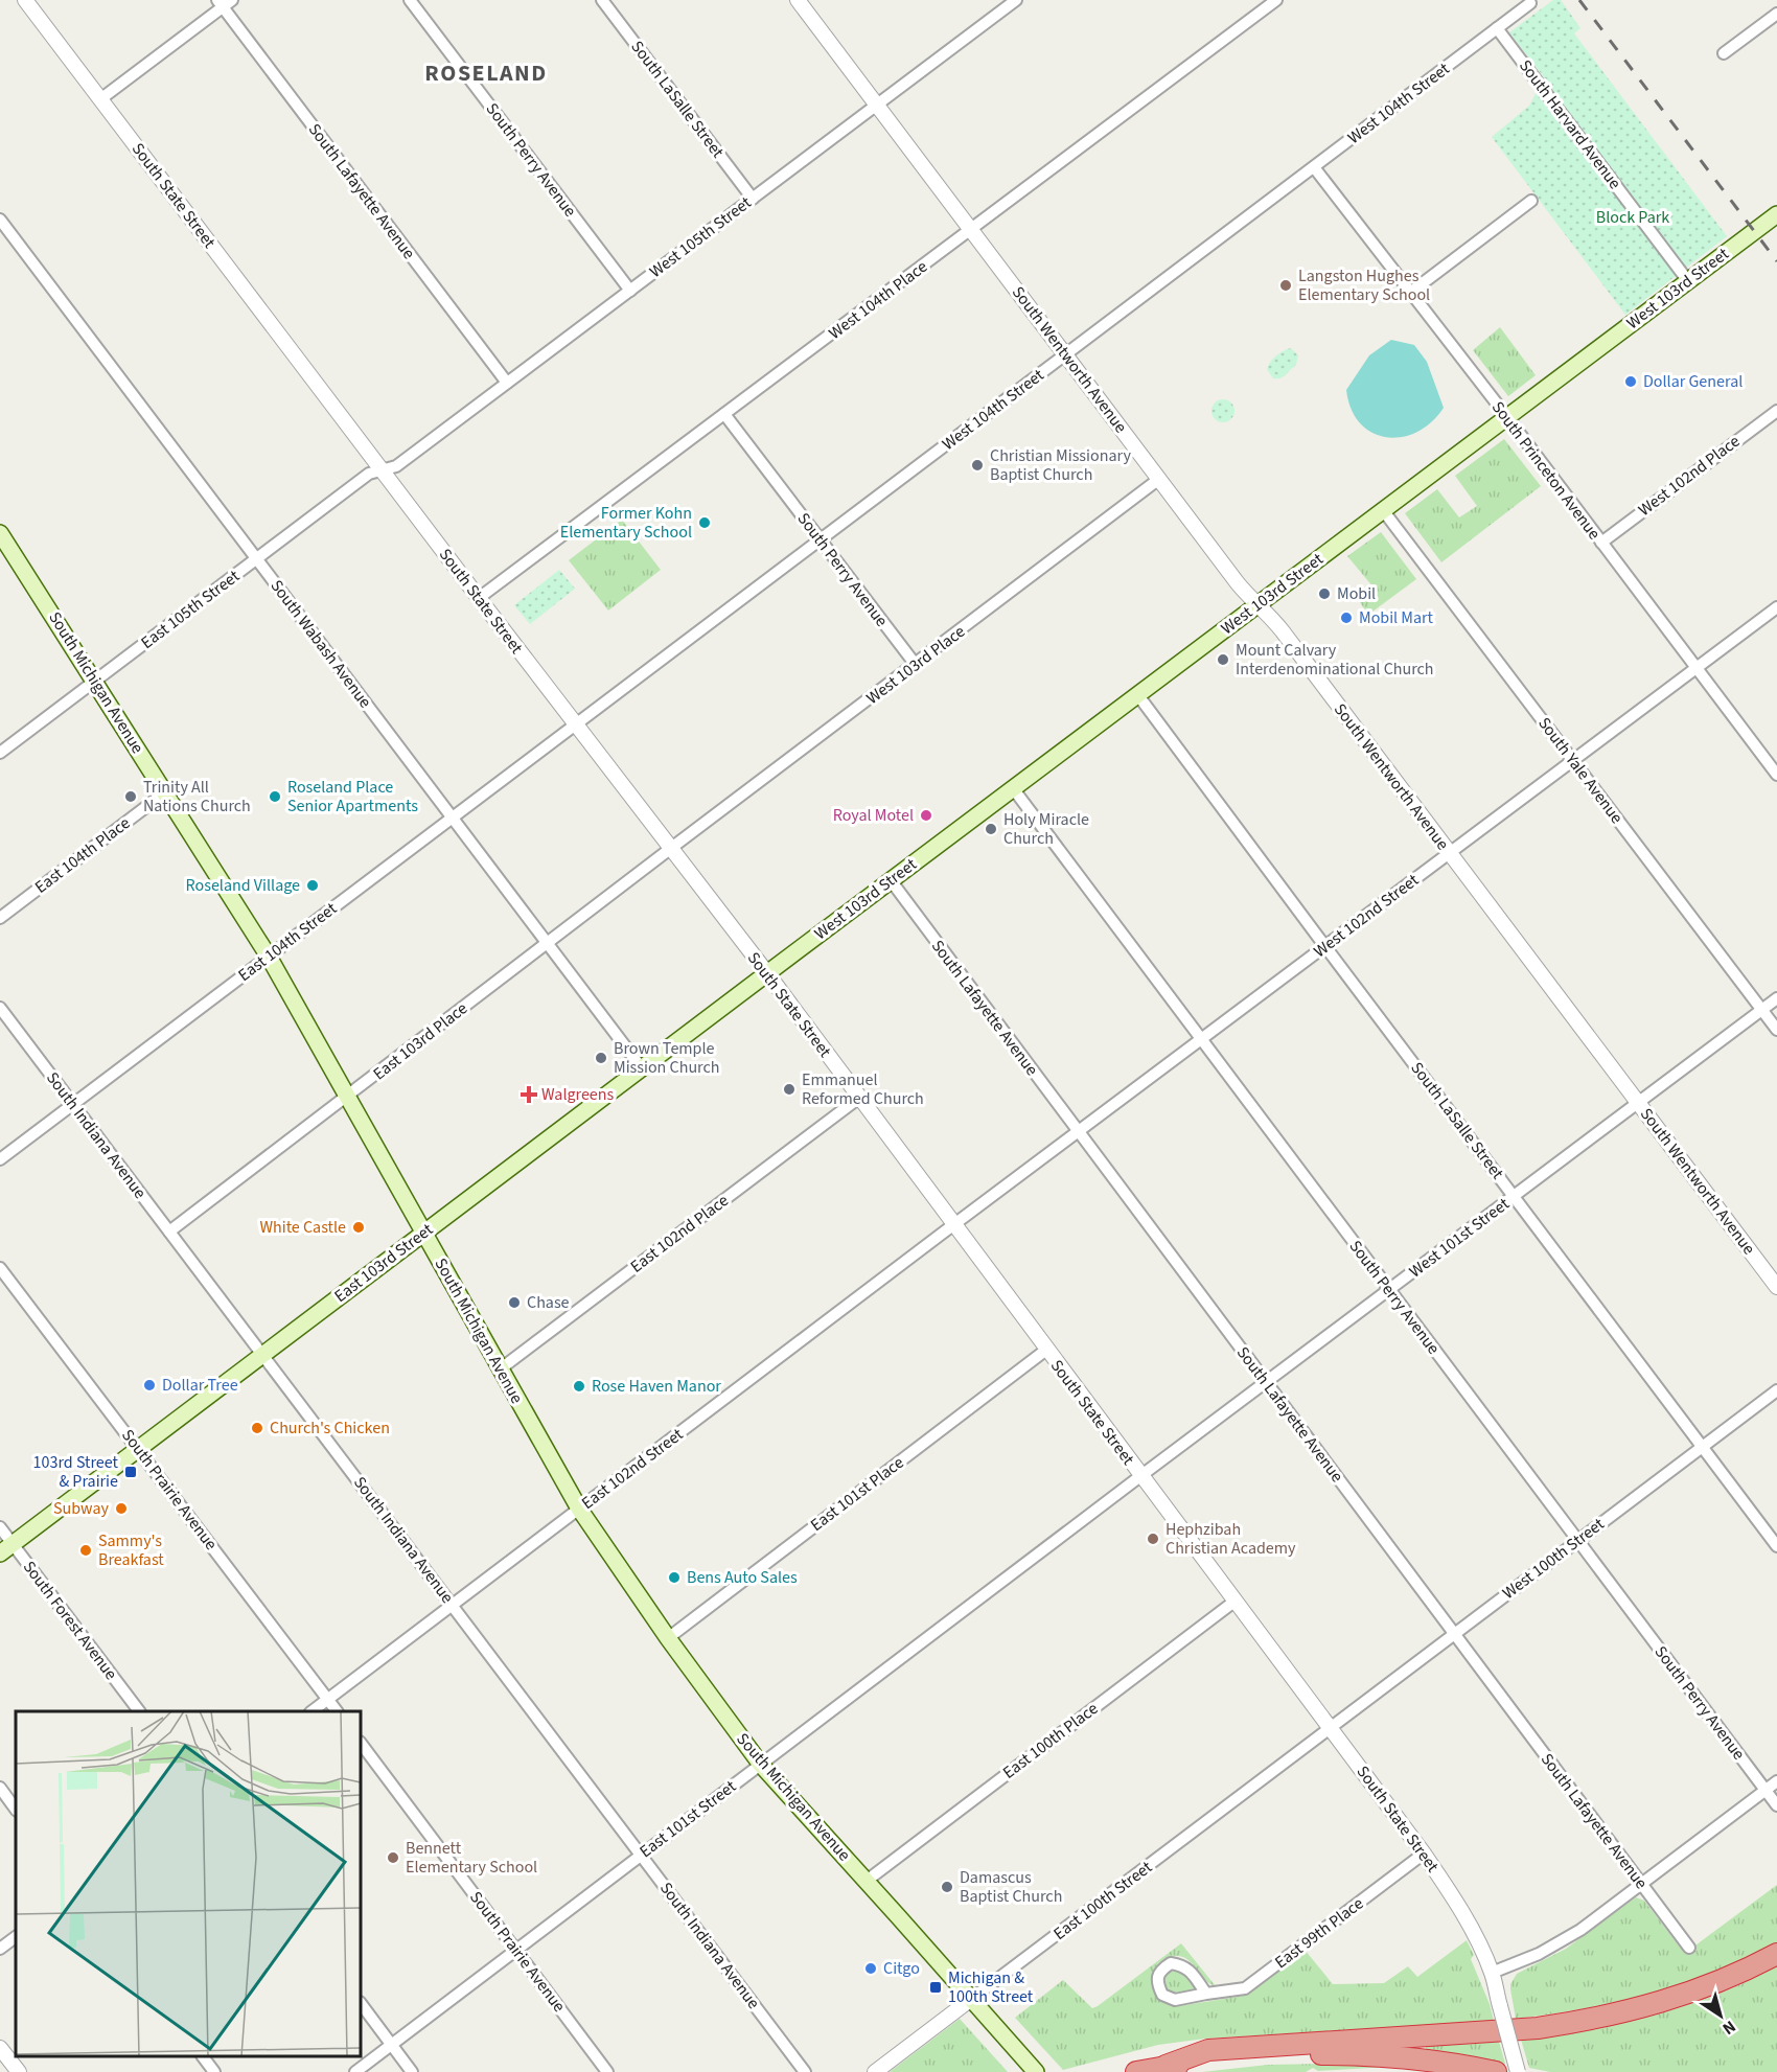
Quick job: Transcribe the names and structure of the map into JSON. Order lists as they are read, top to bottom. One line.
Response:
{"streets":{"main road":["West 103rd Street","South Michigan Avenue","East 103rd Street"],"street":["South LaSalle Street","West 104th Street","South Harvard Avenue","South Perry Avenue","South Lafayette Avenue","South State Street","West 105th Street","West 104th Place","South Wentworth Avenue","South Princeton Avenue","West 102nd Place","East 105th Street","South Wabash Avenue","West 103rd Place","South Yale Avenue","East 104th Place","West 102nd Street","East 104th Street","East 103rd Place","South Indiana Avenue","East 102nd Place","West 101st Street","East 102nd Street","South Prairie Avenue","East 101st Place","West 100th Street","South Forest Avenue","East 100th Place","East 101st Street","East 100th Street","East 99th Place"]},"crossings":[["South LaSalle Street","West 105th Street"],["South LaSalle Street","West 103rd Street"],["South LaSalle Street","West 102nd Street"],["South LaSalle Street","West 101st Street"],["South LaSalle Street","West 100th Street"],["West 104th Street","South Harvard Avenue"],["West 104th Street","South Perry Avenue"],["West 104th Street","South State Street"],["West 104th Street","South Wentworth Avenue"],["West 104th Street","South Princeton Avenue"],["West 104th Street","East 104th Street"],["South Harvard Avenue","West 103rd Street"],["South Perry Avenue","West 105th Street"],["South Perry Avenue","West 103rd Street"],["South Perry Avenue","West 104th Place"],["South Perry Avenue","West 103rd Place"],["South Perry Avenue","West 102nd Street"],["South Perry Avenue","West 101st Street"],["South Perry Avenue","West 100th Street"],["South Lafayette Avenue","West 105th Street"],["South Lafayette Avenue","West 103rd Street"],["South Lafayette Avenue","West 102nd Street"],["South Lafayette Avenue","West 101st Street"],["South Lafayette Avenue","West 100th Street"],["South State Street","West 105th Street"],["South State Street","West 103rd Street"],["South State Street","West 104th Place"],["South State Street","East 105th Street"],["South State Street","West 103rd Place"],["South State Street","West 102nd Street"],["South State Street","East 104th Street"],["South State Street","East 103rd Place"],["South State Street","East 102nd Place"],["South State Street","West 101st Street"],["South State Street","East 103rd Street"],["South State Street","East 102nd Street"],["South State Street","East 101st Place"],["South State Street","West 100th Street"],["South State Street","East 100th Place"],["South State Street","East 101st Street"],["South State Street","East 100th Street"],["South State Street","East 99th Place"],["West 105th Street","South Wentworth Avenue"],["West 105th Street","East 105th Street"],["West 103rd Street","South Wentworth Avenue"],["West 103rd Street","South Princeton Avenue"],["West 103rd Street","South Yale Avenue"],["West 103rd Street","East 103rd Street"],["West 104th Place","South Wentworth Avenue"],["South Wentworth Avenue","West 103rd Place"],["South Wentworth Avenue","West 102nd Street"],["South Wentworth Avenue","West 101st Street"],["South Princeton Avenue","West 102nd Place"],["South Princeton Avenue","West 102nd Street"],["East 105th Street","South Wabash Avenue"],["East 105th Street","South Michigan Avenue"],["South Wabash Avenue","East 104th Street"],["South Wabash Avenue","East 103rd Place"],["South Wabash Avenue","East 103rd Street"],["West 103rd Place","East 103rd Place"],["South Michigan Avenue","East 104th Place"],["South Michigan Avenue","East 104th Street"],["South Michigan Avenue","East 103rd Place"],["South Michigan Avenue","East 102nd Place"],["South Michigan Avenue","East 103rd Street"],["South Michigan Avenue","East 102nd Street"],["South Michigan Avenue","East 101st Place"],["South Michigan Avenue","East 100th Place"],["South Michigan Avenue","East 101st Street"],["South Michigan Avenue","East 100th Street"],["South Yale Avenue","West 102nd Street"],["South Yale Avenue","West 101st Street"],["West 102nd Street","East 102nd Street"],["East 104th Street","South Indiana Avenue"],["East 103rd Place","South Indiana Avenue"],["South Indiana Avenue","East 103rd Street"],["South Indiana Avenue","East 102nd Street"],["South Indiana Avenue","East 101st Street"],["West 101st Street","East 101st Street"],["East 103rd Street","South Prairie Avenue"],["East 103rd Street","South Forest Avenue"],["East 102nd Street","South Prairie Avenue"],["South Prairie Avenue","East 101st Street"],["West 100th Street","East 100th Street"]],"districts":["ROSELAND"],"parks":["Block Park"],"places":{"other":["Langston Hughes Elementary School","Dollar General","Christian Missionary Baptist Church","Former Kohn Elementary School","Mobil","Mobil Mart","Mount Calvary Interdenominational Church","Trinity All Nations Church","Roseland Place Senior Apartments","Royal Motel","Holy Miracle Church","Roseland Village","Brown Temple Mission Church","Emmanuel Reformed Church","White Castle","Chase","Dollar Tree","Rose Haven Manor","Church's Chicken","Subway","Hephzibah Christian Academy","Sammy's Breakfast","Bens Auto Sales","Bennett Elementary School","Damascus Baptist Church","Citgo"],"health":["Walgreens"],"transit":["103rd Street & Prairie","Michigan & 100th Street"]},"north":"bottom right"}
